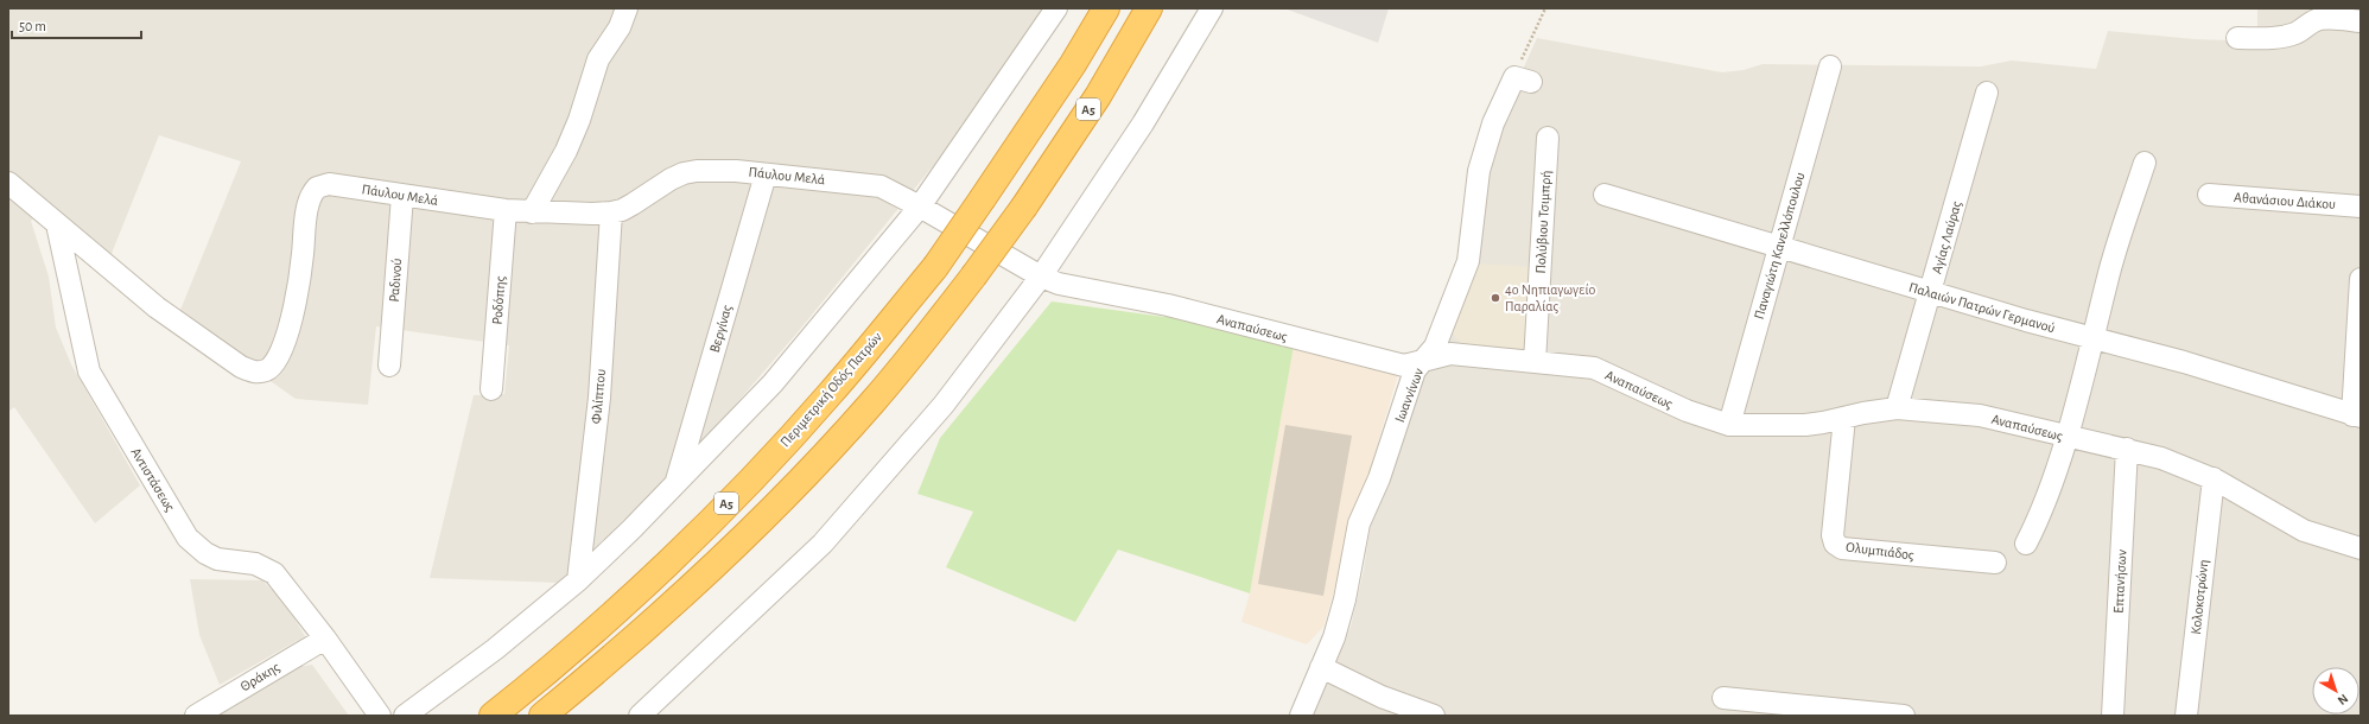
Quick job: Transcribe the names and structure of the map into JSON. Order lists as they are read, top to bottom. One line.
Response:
{"streets":{"highway":["Α5","Περιμετρική Οδός Πατρών"],"street":["Πάυλου Μελά","Αθανάσιου Διάκου","Πολύβιου Τσιμπρή","Αγίας Λαύρας","Παναγιώτη Κανελλόπουλου","Ραδινού","Ροδόπης","Παλαιών Πατρών Γερμανού","Αναπαύσεως","Βεργίνας","Ιωαννίνων","Φιλίππου","Αντιστάσεως","Ολυμπιάδος","Επτανήσων","Κολοκοτρώνη","Θράκης"]},"crossings":[["Πάυλου Μελά","Ραδινού"],["Πάυλου Μελά","Ροδόπης"],["Πάυλου Μελά","Αναπαύσεως"],["Πάυλου Μελά","Βεργίνας"],["Πάυλου Μελά","Φιλίππου"],["Πάυλου Μελά","Αντιστάσεως"],["Πολύβιου Τσιμπρή","Αναπαύσεως"],["Αγίας Λαύρας","Παλαιών Πατρών Γερμανού"],["Αγίας Λαύρας","Αναπαύσεως"],["Παναγιώτη Κανελλόπουλου","Παλαιών Πατρών Γερμανού"],["Παναγιώτη Κανελλόπουλου","Αναπαύσεως"],["Αναπαύσεως","Ιωαννίνων"],["Αναπαύσεως","Ολυμπιάδος"],["Αναπαύσεως","Επτανήσων"],["Αναπαύσεως","Κολοκοτρώνη"],["Αντιστάσεως","Θράκης"]],"places":["4o Νηπιαγωγείο Παραλίας"],"scale_bar":"50 m","north":"bottom right"}
